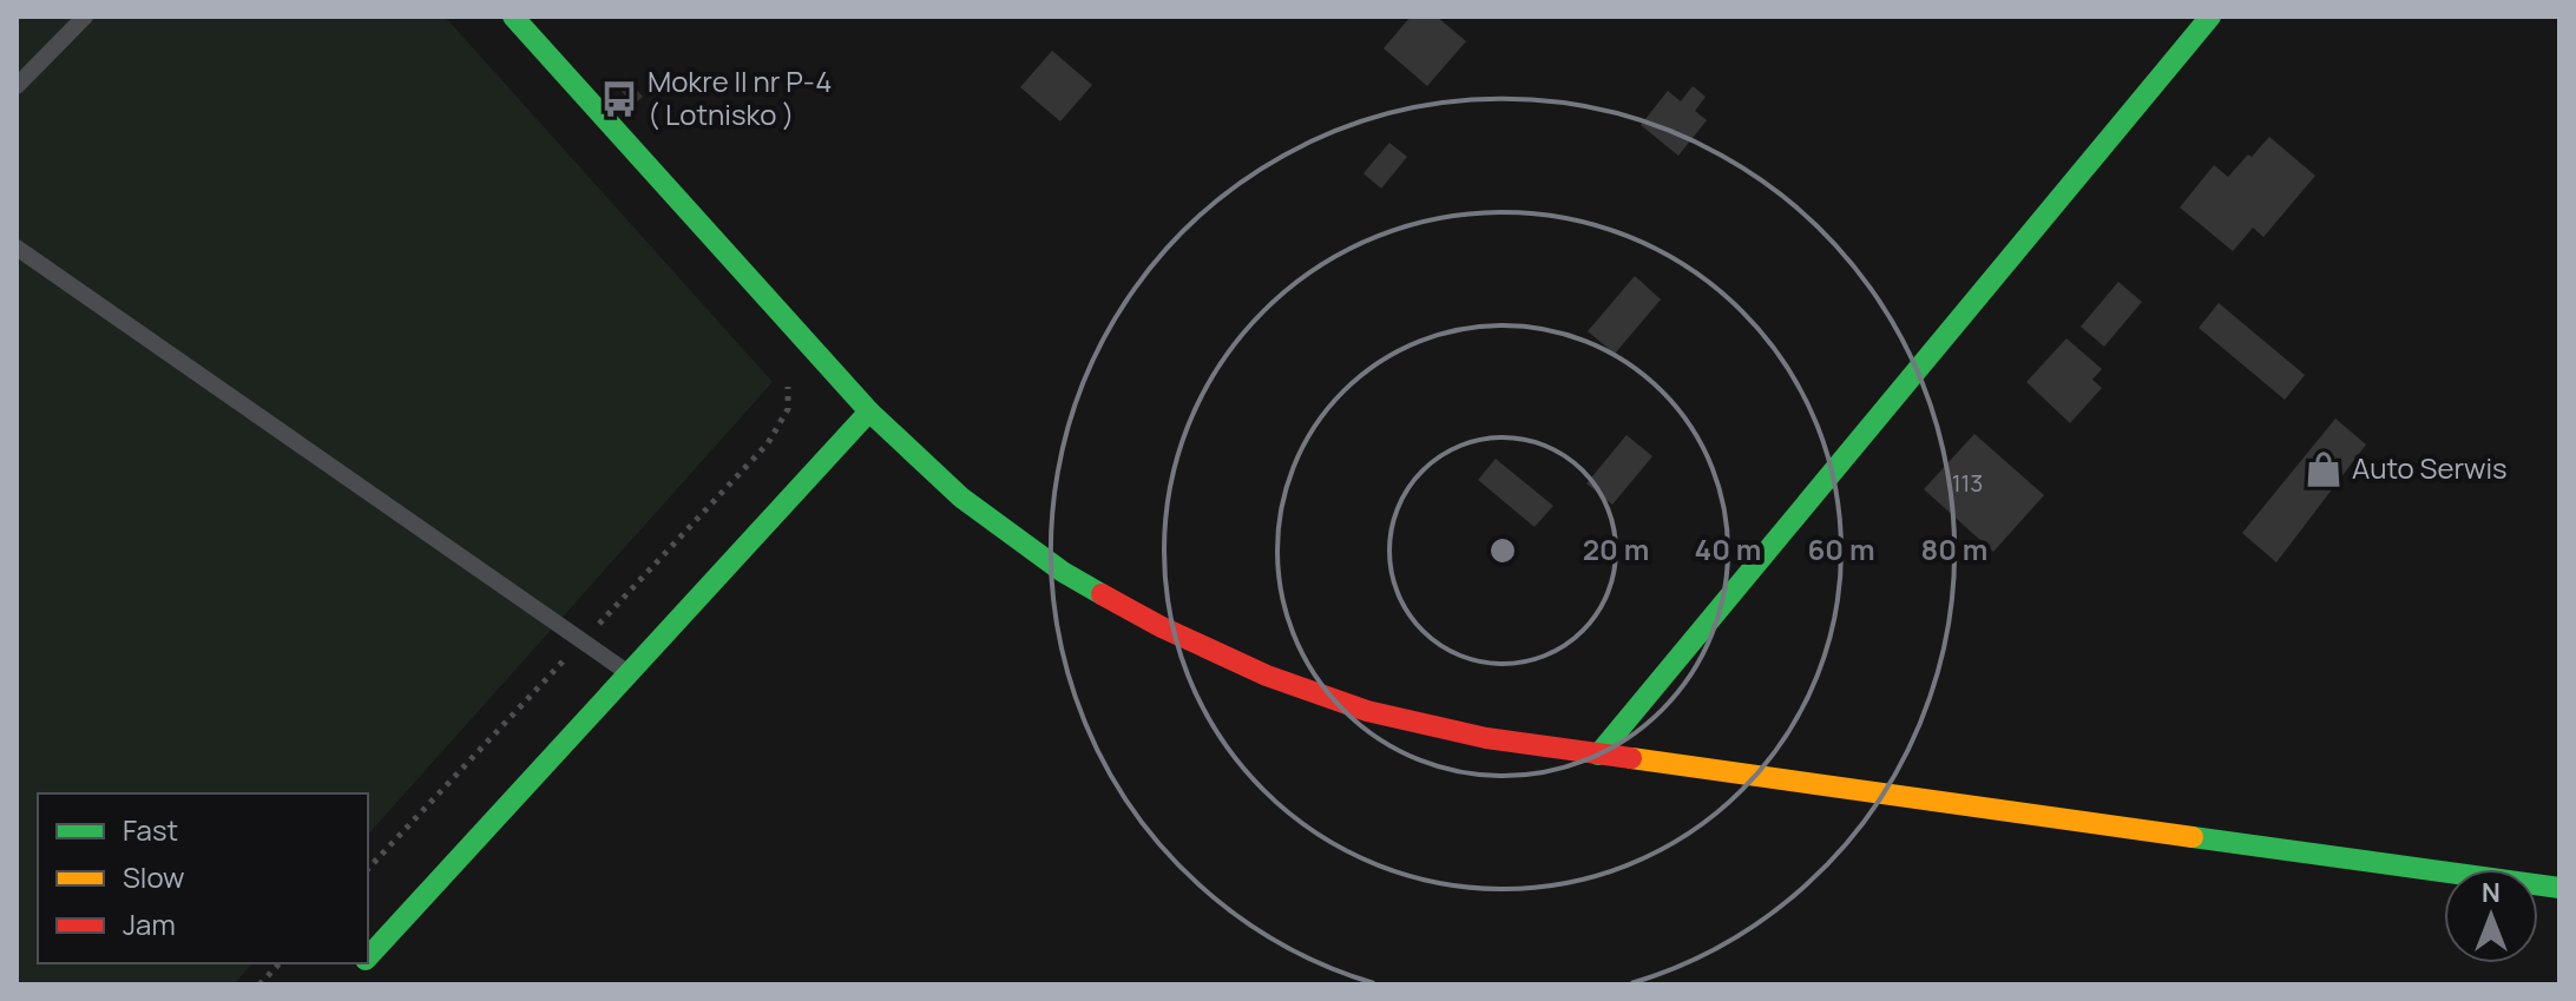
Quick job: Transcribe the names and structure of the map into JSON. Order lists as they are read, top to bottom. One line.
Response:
{"places":{"bus stop":["Mokre II nr P-4 ( Lotnisko )"],"shop":["Auto Serwis"]},"house_numbers":["113"],"legend":["Fast","Slow","Jam"],"north":"top","rings":["20 m","40 m","60 m","80 m"]}
